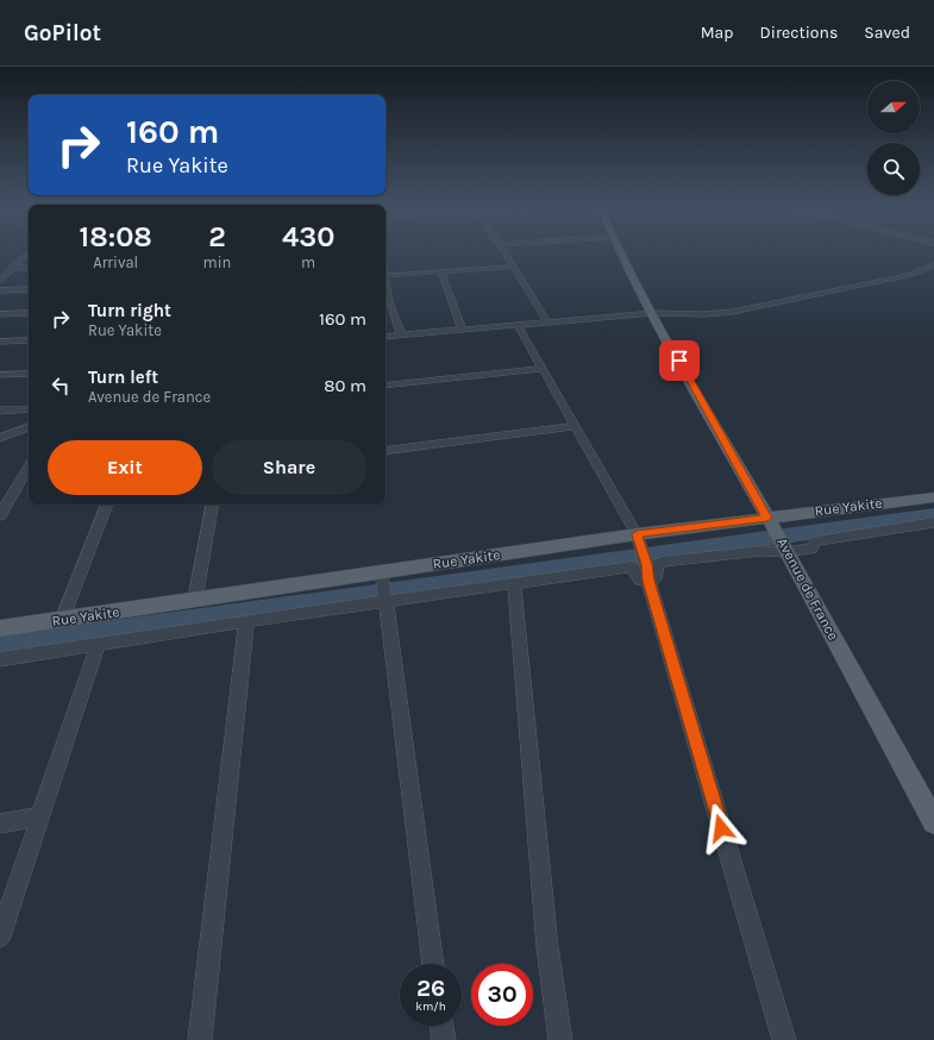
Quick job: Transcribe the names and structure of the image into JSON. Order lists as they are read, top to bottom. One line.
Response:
{"streets":{"main road":["Rue Yakite","Avenue de France"]},"crossings":[["Rue Yakite","Avenue de France"]],"north":"right","page":{"header":"GoPilot","nav":["Map","Directions","Saved"],"turn":["160 m","Rue Yakite"],"eta":["18:08","Arrival","2","min","430","m"],"list":[{"name":"Turn right","note":"Rue Yakite","value":"160 m"},{"name":"Turn left","note":"Avenue de France","value":"80 m"}],"buttons":["Exit","Share"],"speed":"26 km/h","limit":"30"}}
